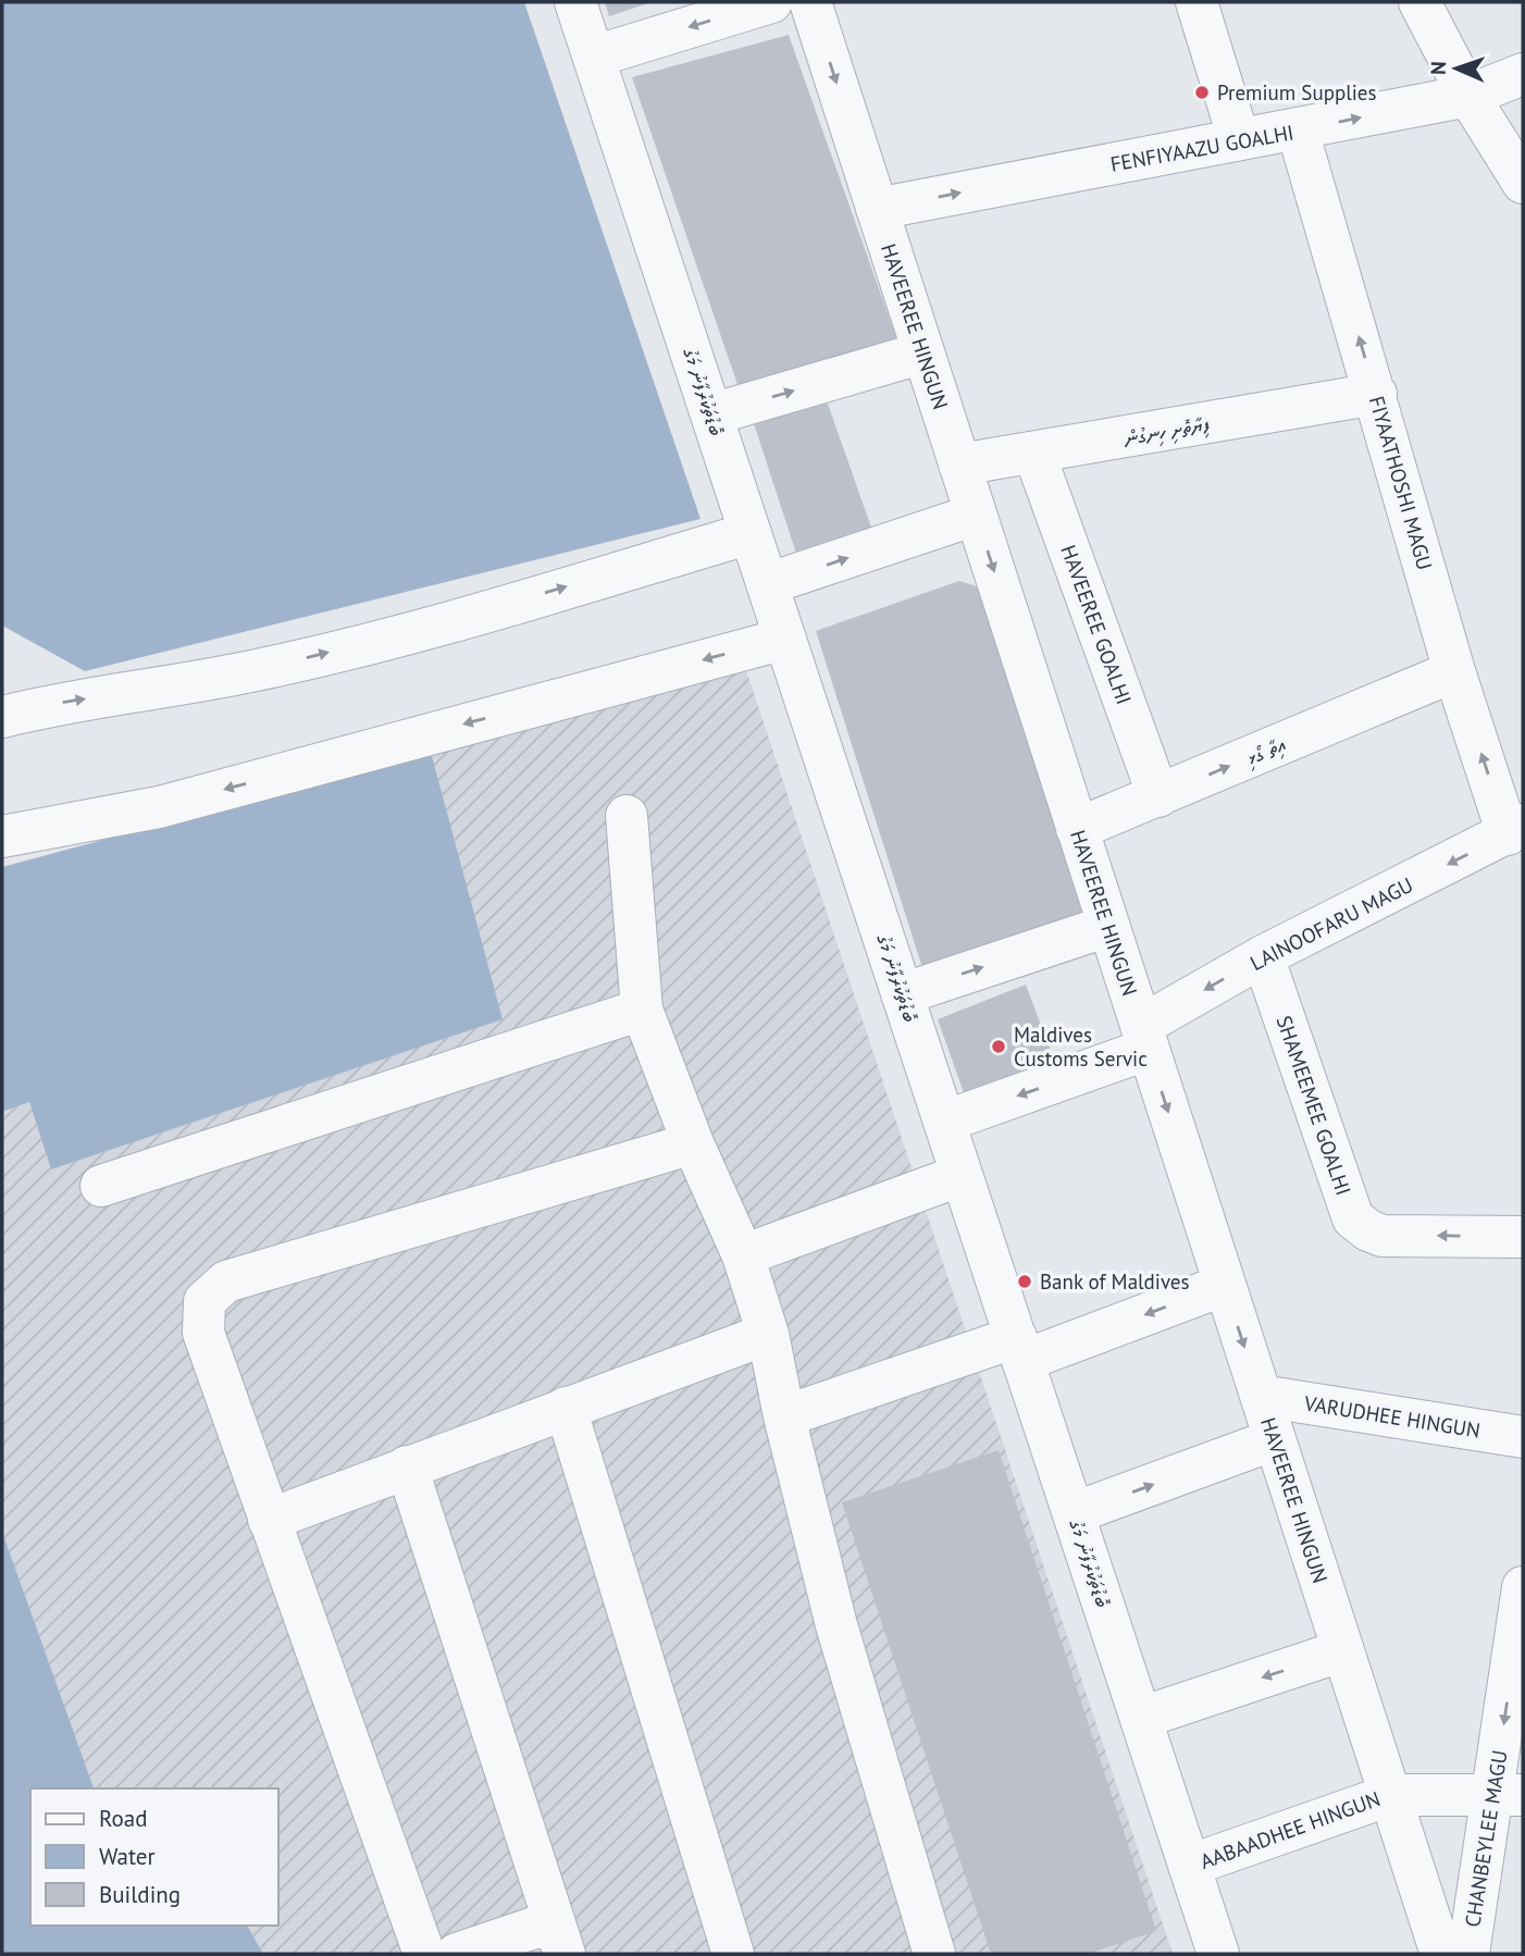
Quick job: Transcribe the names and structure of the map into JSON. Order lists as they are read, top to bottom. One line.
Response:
{"streets":{"street":["FENFIYAAZU GOALHI","HAVEEREE HINGUN","ބޮޑުތަކުރުފާނު މަގު","ފިޔާތޮށި ހިނގުން","FIYAATHOSHI MAGU","HAVEEREE GOALHI","އިތާ ގޯޅި","LAINOOFARU MAGU","SHAMEEMEE GOALHI","VARUDHEE HINGUN","AABAADHEE HINGUN","CHANBEYLEE MAGU"]},"crossings":[["FENFIYAAZU GOALHI","HAVEEREE HINGUN"],["FENFIYAAZU GOALHI","FIYAATHOSHI MAGU"],["HAVEEREE HINGUN","ފިޔާތޮށި ހިނގުން"],["HAVEEREE HINGUN","އިތާ ގޯޅި"],["HAVEEREE HINGUN","LAINOOFARU MAGU"],["HAVEEREE HINGUN","VARUDHEE HINGUN"],["HAVEEREE HINGUN","AABAADHEE HINGUN"],["ބޮޑުތަކުރުފާނު މަގު","LAINOOFARU MAGU"],["ބޮޑުތަކުރުފާނު މަގު","AABAADHEE HINGUN"],["ފިޔާތޮށި ހިނގުން","FIYAATHOSHI MAGU"],["ފިޔާތޮށި ހިނގުން","HAVEEREE GOALHI"],["FIYAATHOSHI MAGU","އިތާ ގޯޅި"],["FIYAATHOSHI MAGU","LAINOOFARU MAGU"],["HAVEEREE GOALHI","އިތާ ގޯޅި"],["LAINOOFARU MAGU","SHAMEEMEE GOALHI"],["AABAADHEE HINGUN","CHANBEYLEE MAGU"]],"one_way":["FENFIYAAZU GOALHI","HAVEEREE HINGUN","FIYAATHOSHI MAGU","އިތާ ގޯޅި","SHAMEEMEE GOALHI","CHANBEYLEE MAGU"],"places":["Premium Supplies","Maldives Customs Servic","Bank of Maldives"],"legend":["Road","Water","Building"],"north":"left"}
